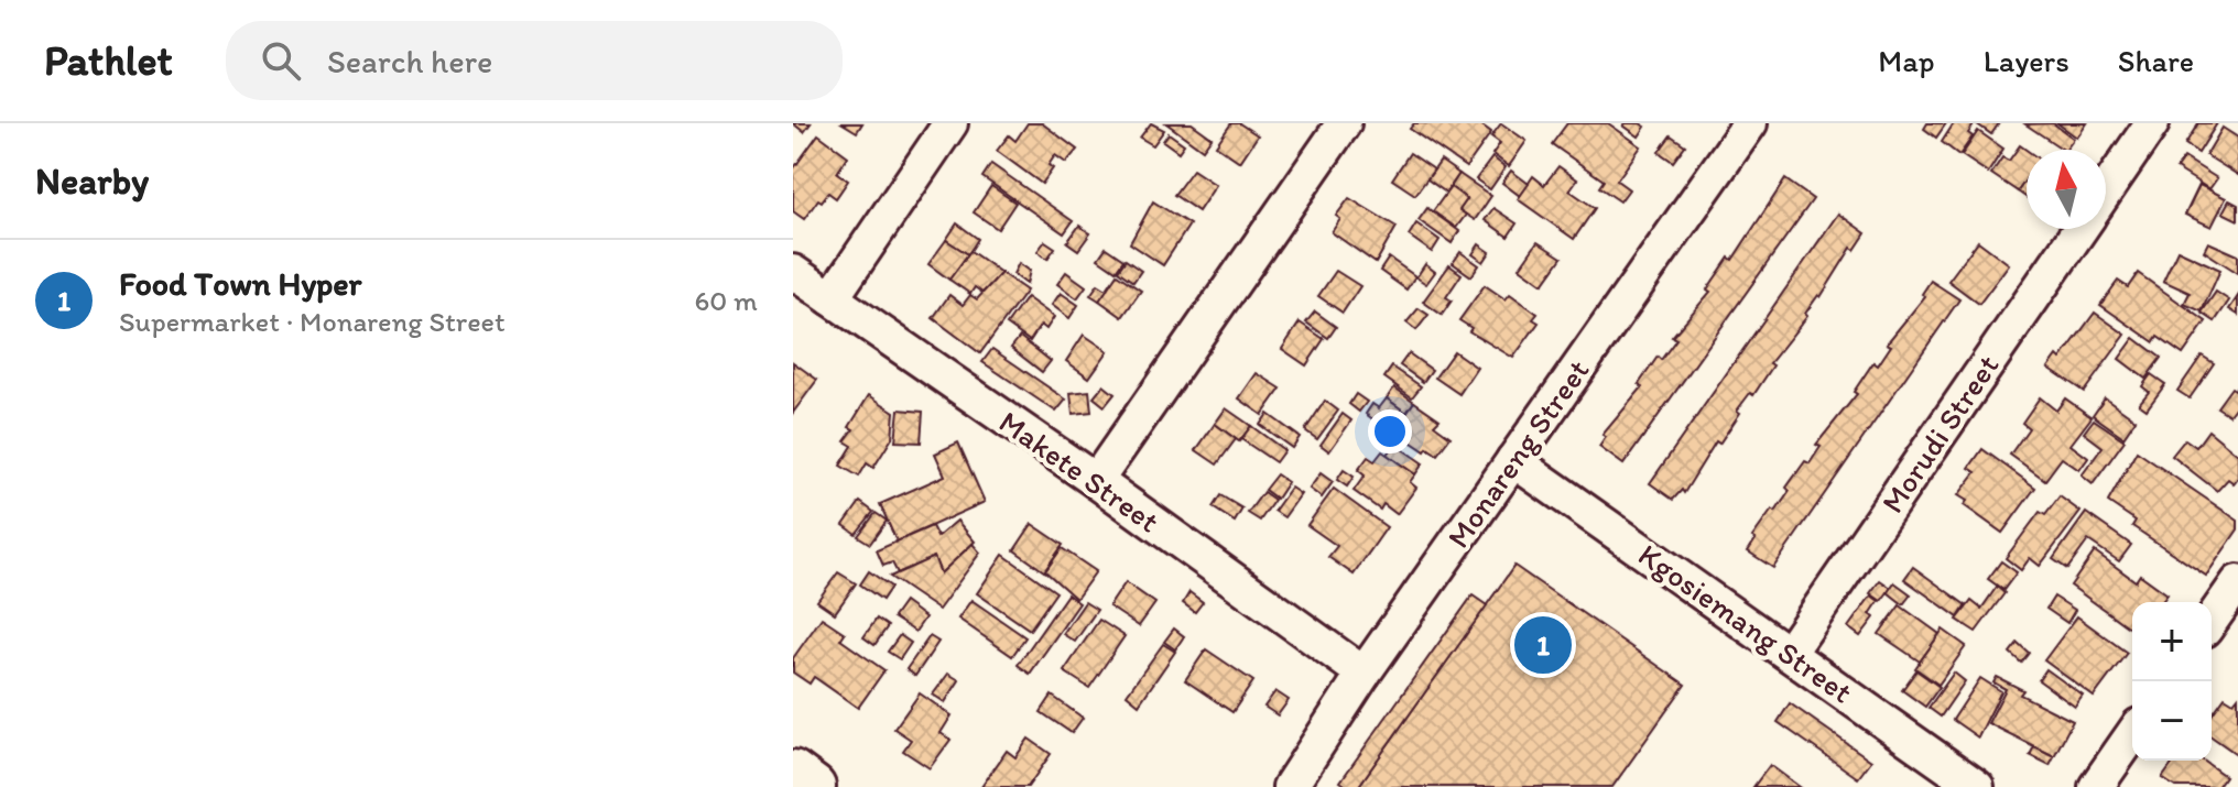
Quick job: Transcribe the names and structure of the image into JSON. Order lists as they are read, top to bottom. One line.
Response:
{"streets":{"street":["Morudi Street","Monareng Street","Makete Street","Kgosiemang Street"]},"crossings":[["Morudi Street","Kgosiemang Street"],["Monareng Street","Makete Street"],["Monareng Street","Kgosiemang Street"]],"north":"top","page":{"header":"Pathlet","search":"Search here","nav":["Map","Layers","Share"],"heading":"Nearby","list":[{"mark":"1","name":"Food Town Hyper","note":"Supermarket · Monareng Street","value":"60 m"}],"map_buttons":["+","−"],"pins":"1"}}
